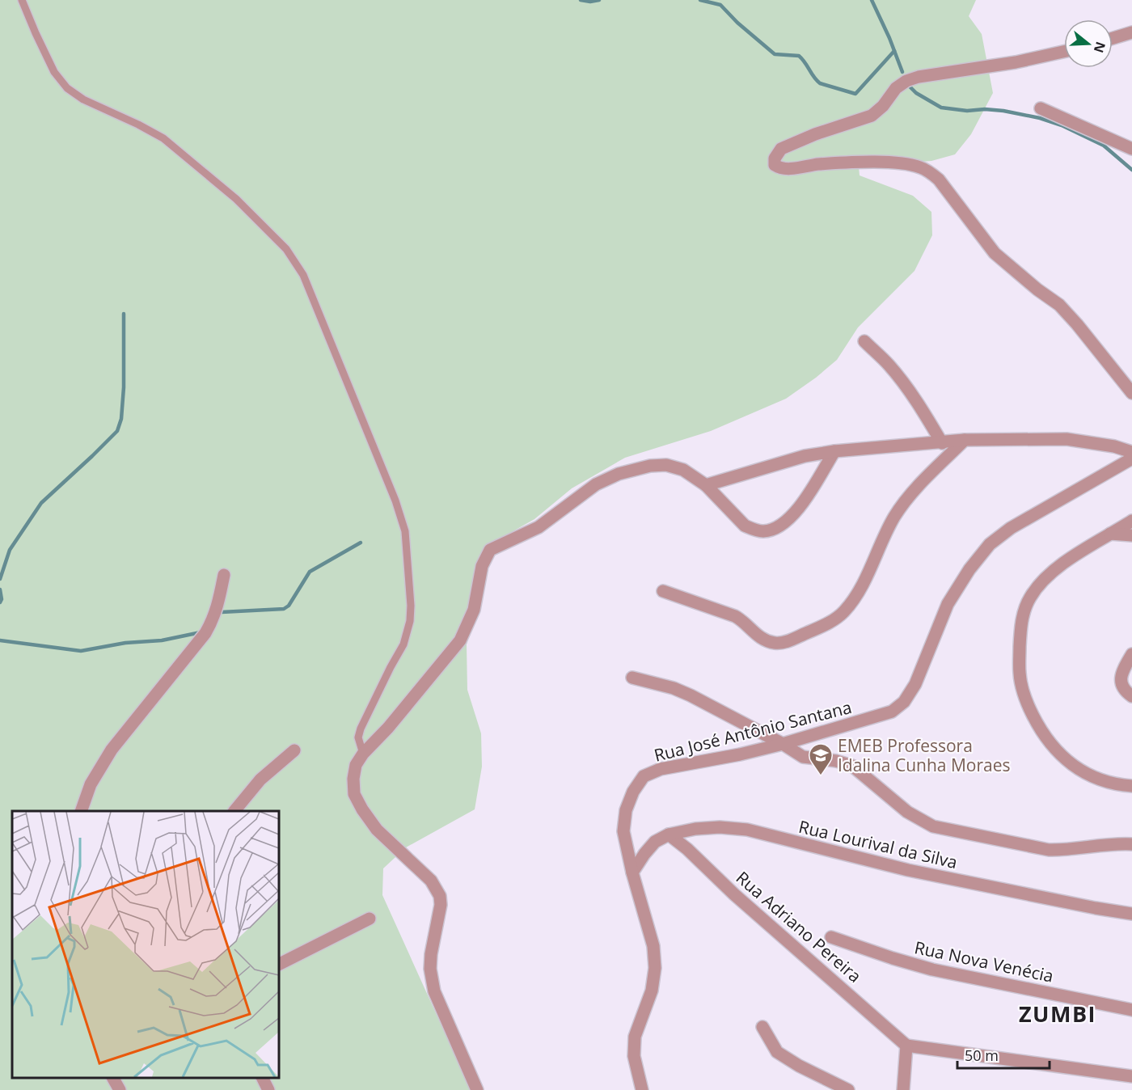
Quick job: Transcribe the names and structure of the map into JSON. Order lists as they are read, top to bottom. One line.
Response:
{"streets":{"street":["Rua José Antônio Santana","Rua Lourival da Silva","Rua Adriano Pereira","Rua Nova Venécia"]},"crossings":[["Rua José Antônio Santana","Rua Lourival da Silva"],["Rua Lourival da Silva","Rua Adriano Pereira"]],"districts":["ZUMBI"],"places":{"school or university":["EMEB Professora Idalina Cunha Moraes"]},"scale_bar":"50 m","north":"right"}
